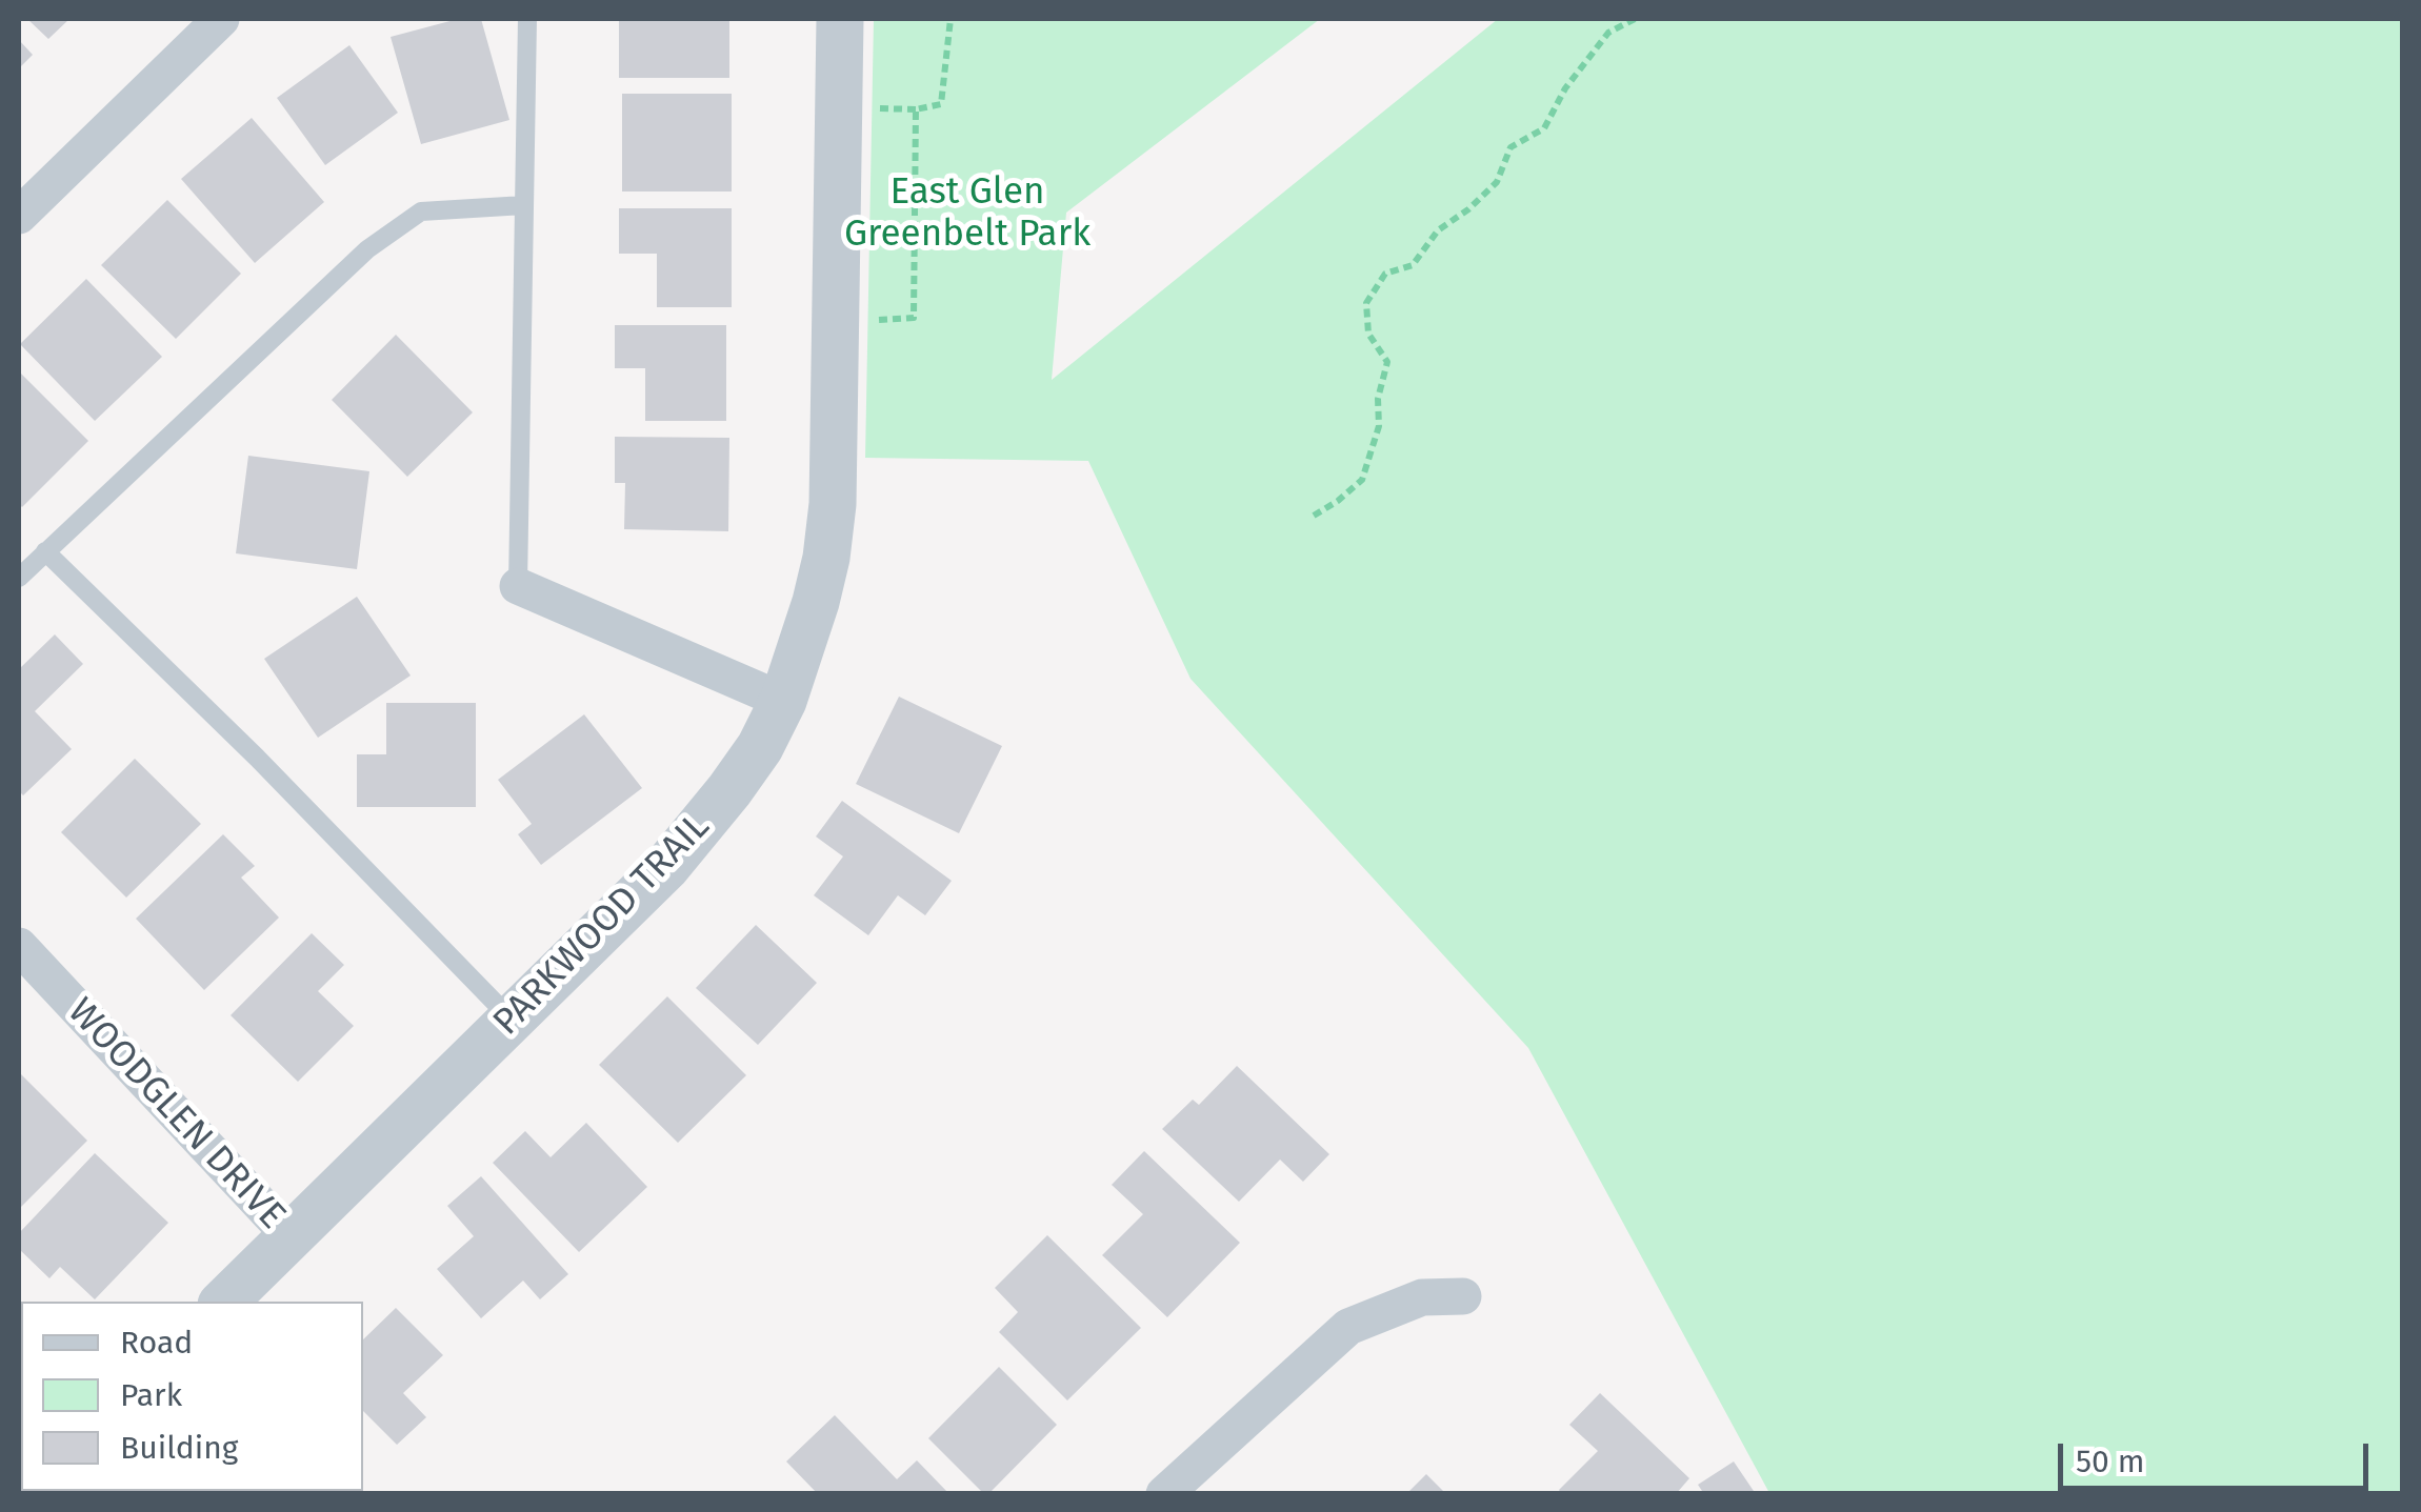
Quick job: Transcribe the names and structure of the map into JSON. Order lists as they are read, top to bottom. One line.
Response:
{"streets":{"street":["PARKWOOD TRAIL","WOODGLEN DRIVE"]},"crossings":[["PARKWOOD TRAIL","WOODGLEN DRIVE"]],"parks":["East Glen Greenbelt Park"],"legend":["Road","Park","Building"],"scale_bar":"50 m"}
